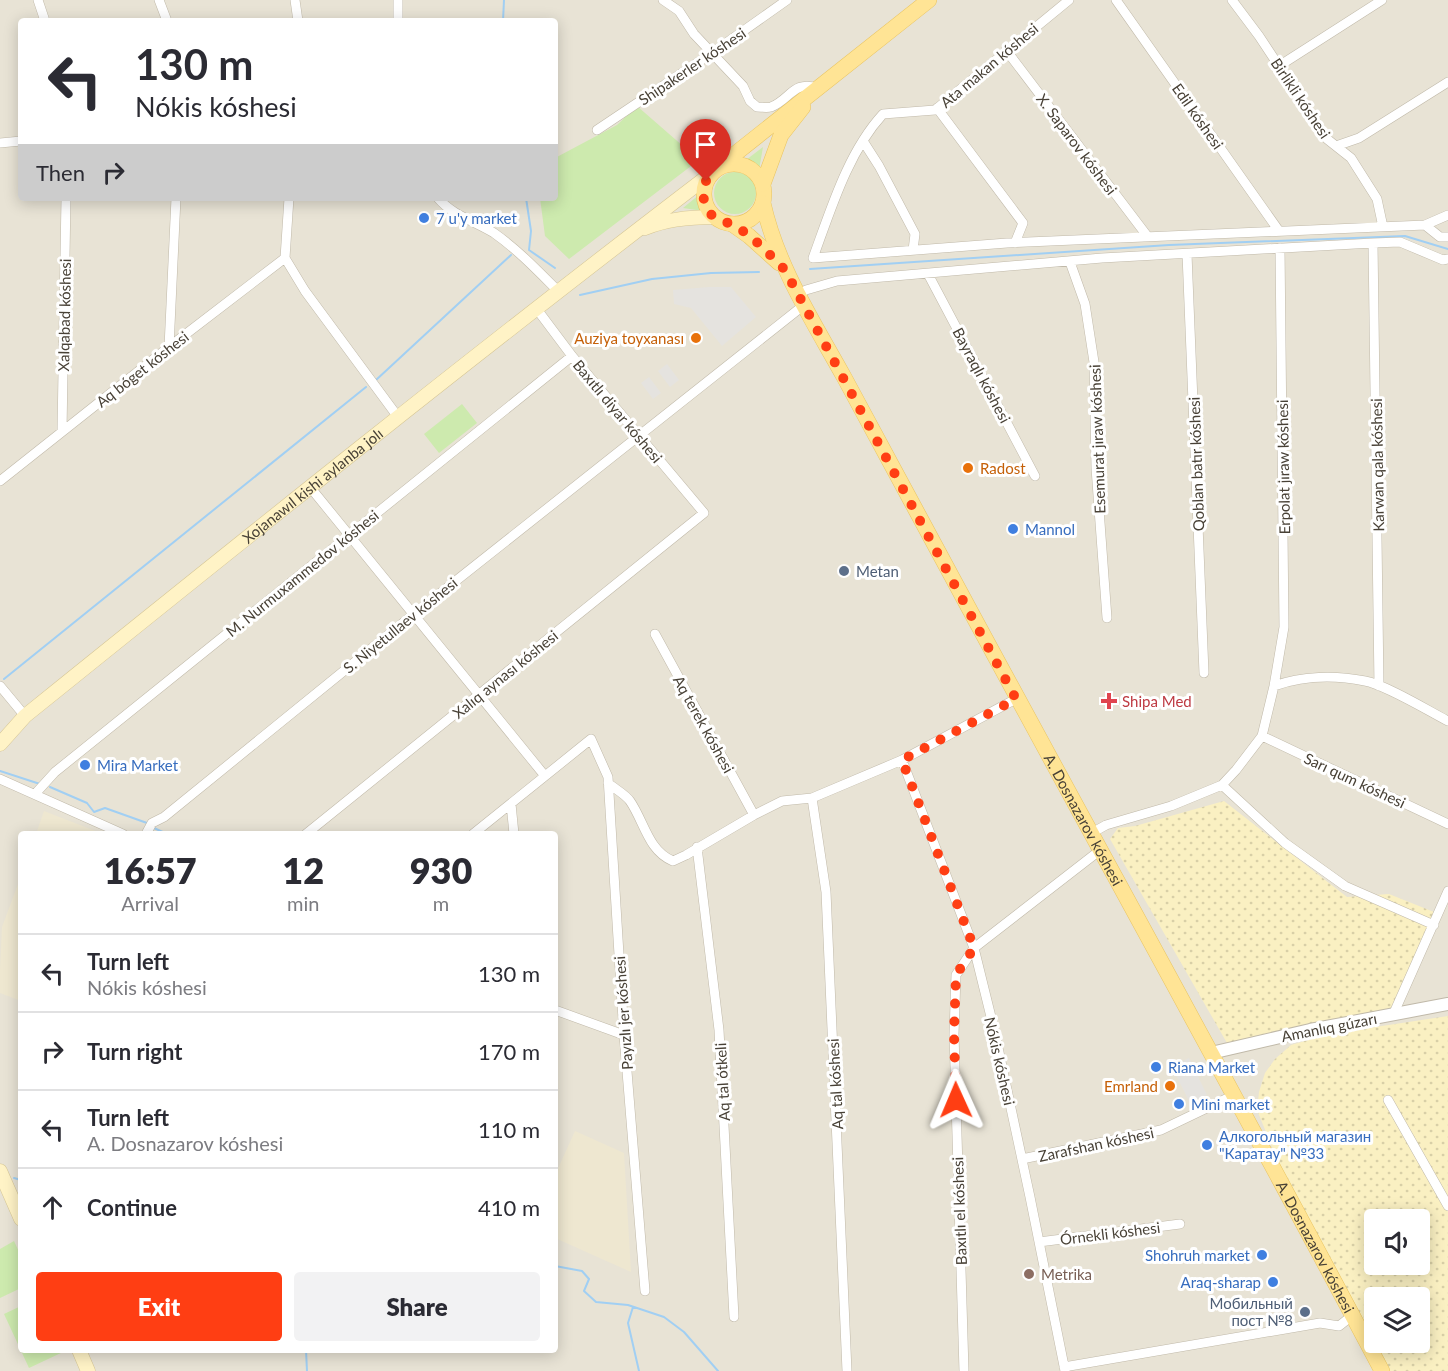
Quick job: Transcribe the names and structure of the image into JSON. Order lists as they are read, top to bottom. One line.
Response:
{"streets":{"main road":["Xojanawıl kishi aylanba jolı","A. Dosnazarov kóshesi"],"street":["Ata makan kóshesi","Shipakerler kóshesi","Birlikli kóshesi","Edil kóshesi","X. Saparov kóshesi","Xalqabad kóshesi","Aq bóget kóshesi","Bayraqlı kóshesi","Baxıtlı diyar kóshesi","Esemurat jıraw kóshesi","Qoblan batır kóshesi","Karwan qala kóshesi","Erpolat jıraw kóshesi","M. Nurmuxammedov kóshesi","S. Niyetullaev kóshesi","Xalıq aynası kóshesi","Aq terek kóshesi","Sarı qum kóshesi","Payızlı jer kóshesi","Amanlıq gúzarı","Nókis kóshesi","Aq tal ótkeli","Aq tal kóshesi","Zarafshan kóshesi","Baxıtlı el kóshesi","Órnekli kóshesi"]},"crossings":[["Ata makan kóshesi","X. Saparov kóshesi"],["Xalqabad kóshesi","Aq bóget kóshesi"],["Bayraqlı kóshesi","S. Niyetullaev kóshesi"],["Baxıtlı diyar kóshesi","Xojanawıl kishi aylanba jolı"],["Baxıtlı diyar kóshesi","M. Nurmuxammedov kóshesi"],["Baxıtlı diyar kóshesi","S. Niyetullaev kóshesi"],["Baxıtlı diyar kóshesi","Xalıq aynası kóshesi"],["Esemurat jıraw kóshesi","S. Niyetullaev kóshesi"],["Qoblan batır kóshesi","S. Niyetullaev kóshesi"],["Karwan qala kóshesi","S. Niyetullaev kóshesi"],["Erpolat jıraw kóshesi","S. Niyetullaev kóshesi"],["Erpolat jıraw kóshesi","Sarı qum kóshesi"],["S. Niyetullaev kóshesi","A. Dosnazarov kóshesi"],["A. Dosnazarov kóshesi","Amanlıq gúzarı"],["A. Dosnazarov kóshesi","Zarafshan kóshesi"],["A. Dosnazarov kóshesi","Baxıtlı el kóshesi"],["Nókis kóshesi","Zarafshan kóshesi"],["Nókis kóshesi","Baxıtlı el kóshesi"],["Nókis kóshesi","Órnekli kóshesi"]],"places":{"other":["7 u'y market","Auziya toyxanası","Radost","Mannol","Metan","Mira Market","Riana Market","Emrland","Mini market","Алкогольный магазин \"Каратау\" №33","Shohruh market","Metrika","Araq-sharap","Мобильный пост №8"],"health":["Shipa Med"]},"page":{"turn":["130 m","Nókis kóshesi"],"then":"Then","eta":["16:57","Arrival","12","min","930","m"],"list":[{"name":"Turn left","note":"Nókis kóshesi","value":"130 m"},{"name":"Turn right","value":"170 m"},{"name":"Turn left","note":"A. Dosnazarov kóshesi","value":"110 m"},{"name":"Continue","value":"410 m"}],"buttons":["Exit","Share"]}}
